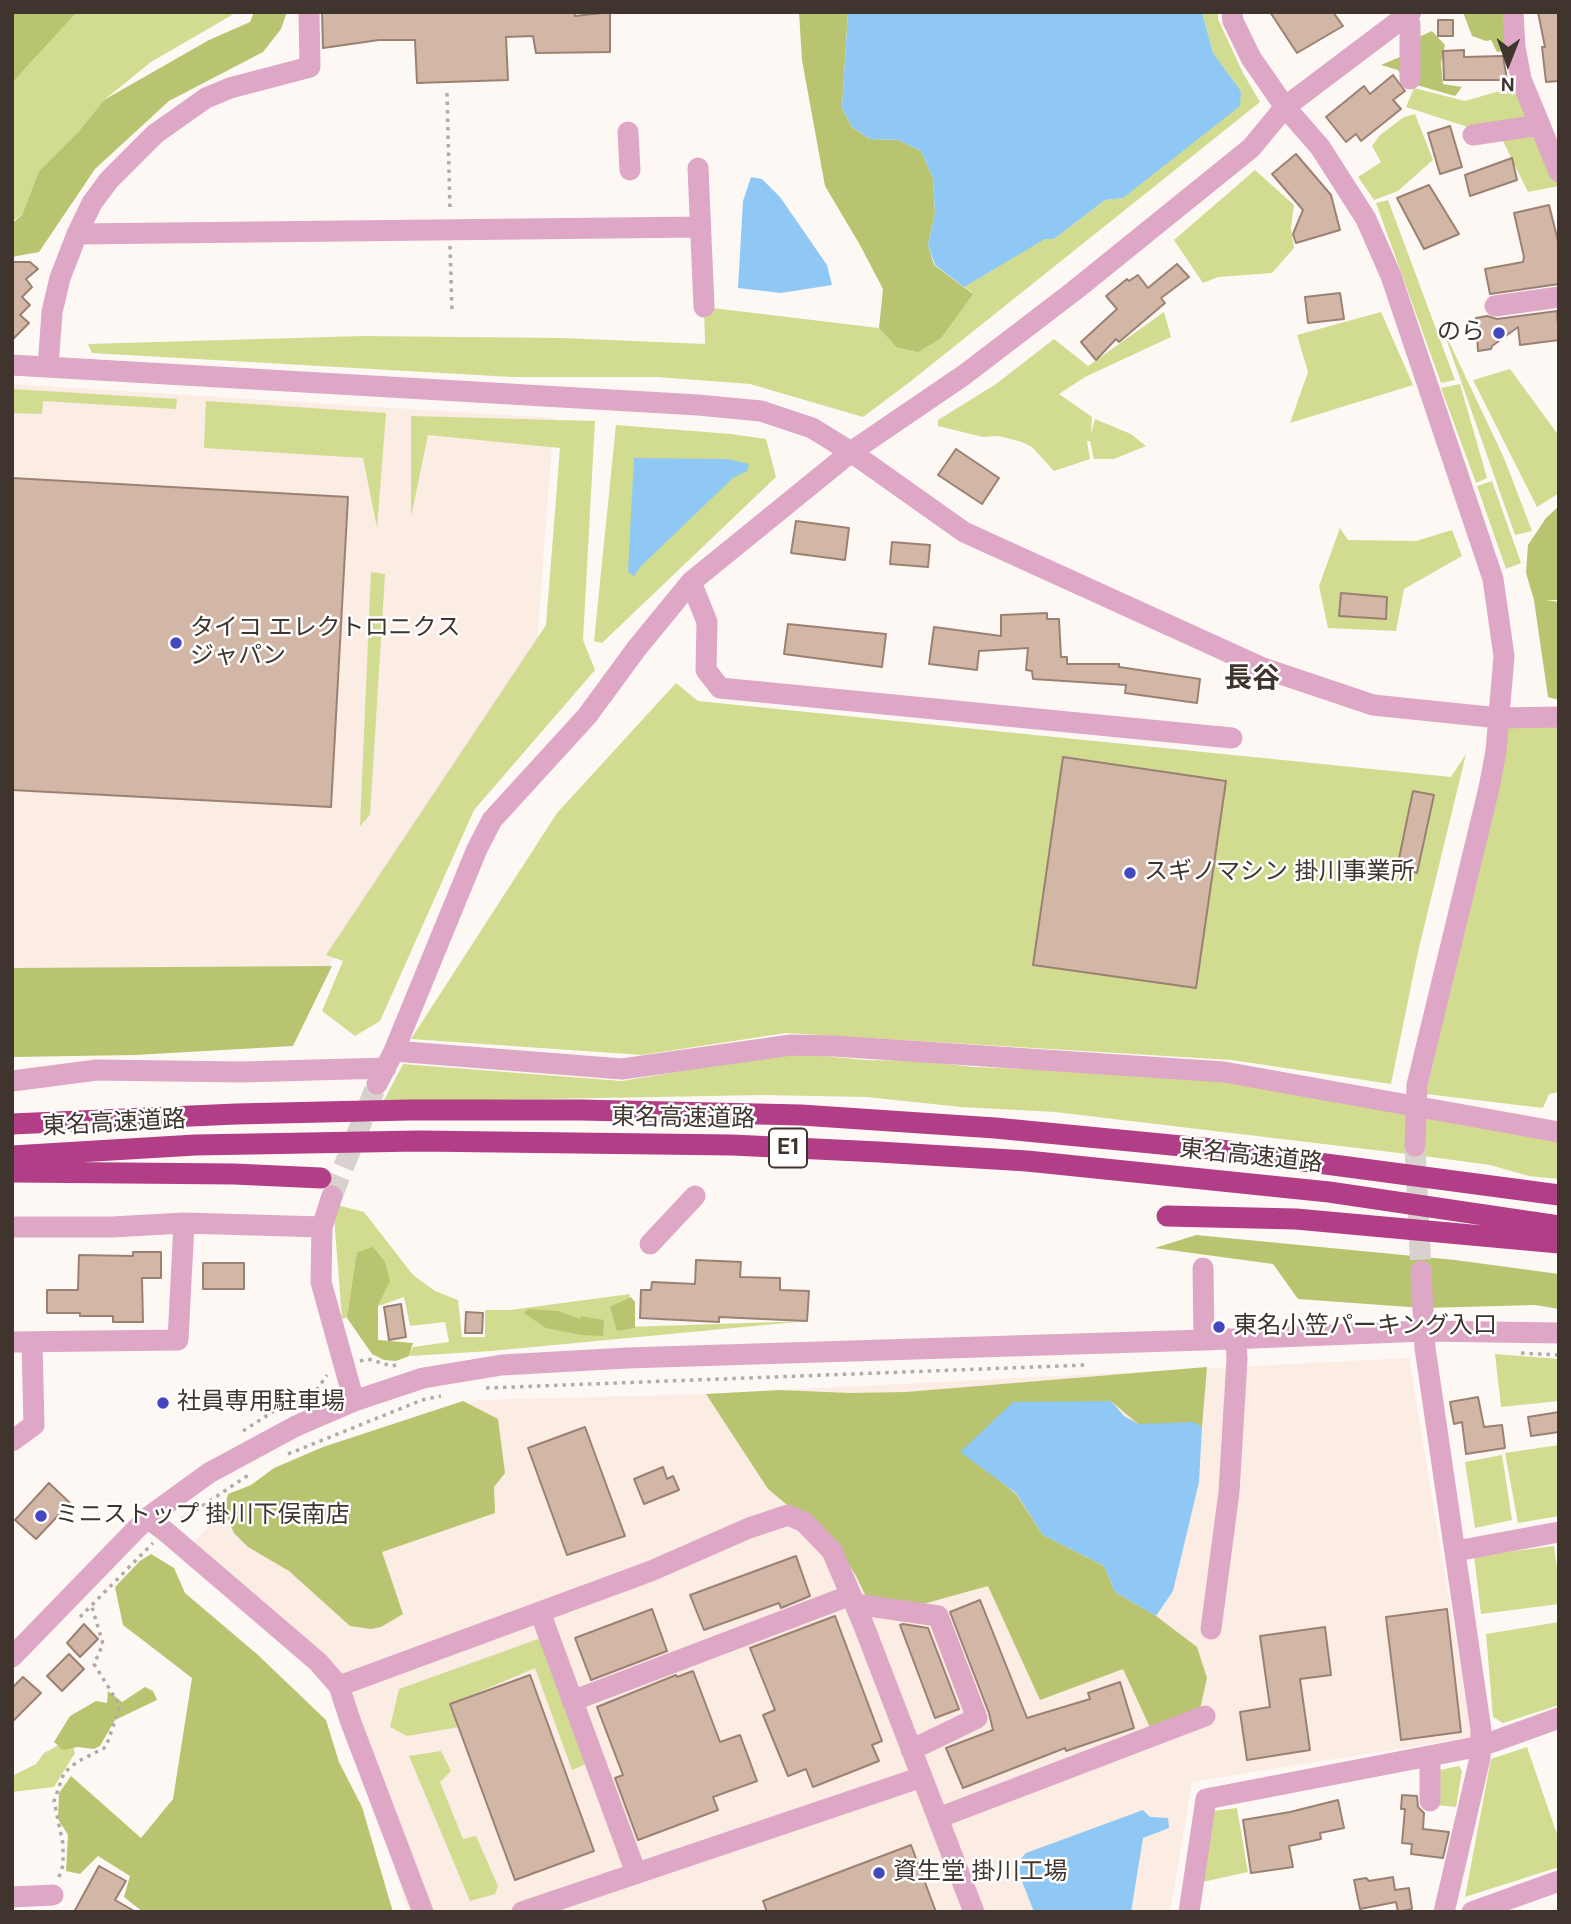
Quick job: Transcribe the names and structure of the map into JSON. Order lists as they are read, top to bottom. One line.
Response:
{"streets":{"highway":["東名高速道路","E1"]},"districts":["長谷"],"places":["のら","タイコ エレクトロニクス ジャパン","スギノマシン 掛川事業所","東名小笠パーキング入口","社員専用駐車場","ミニストップ 掛川下俣南店","資生堂 掛川工場"],"north":"bottom"}
